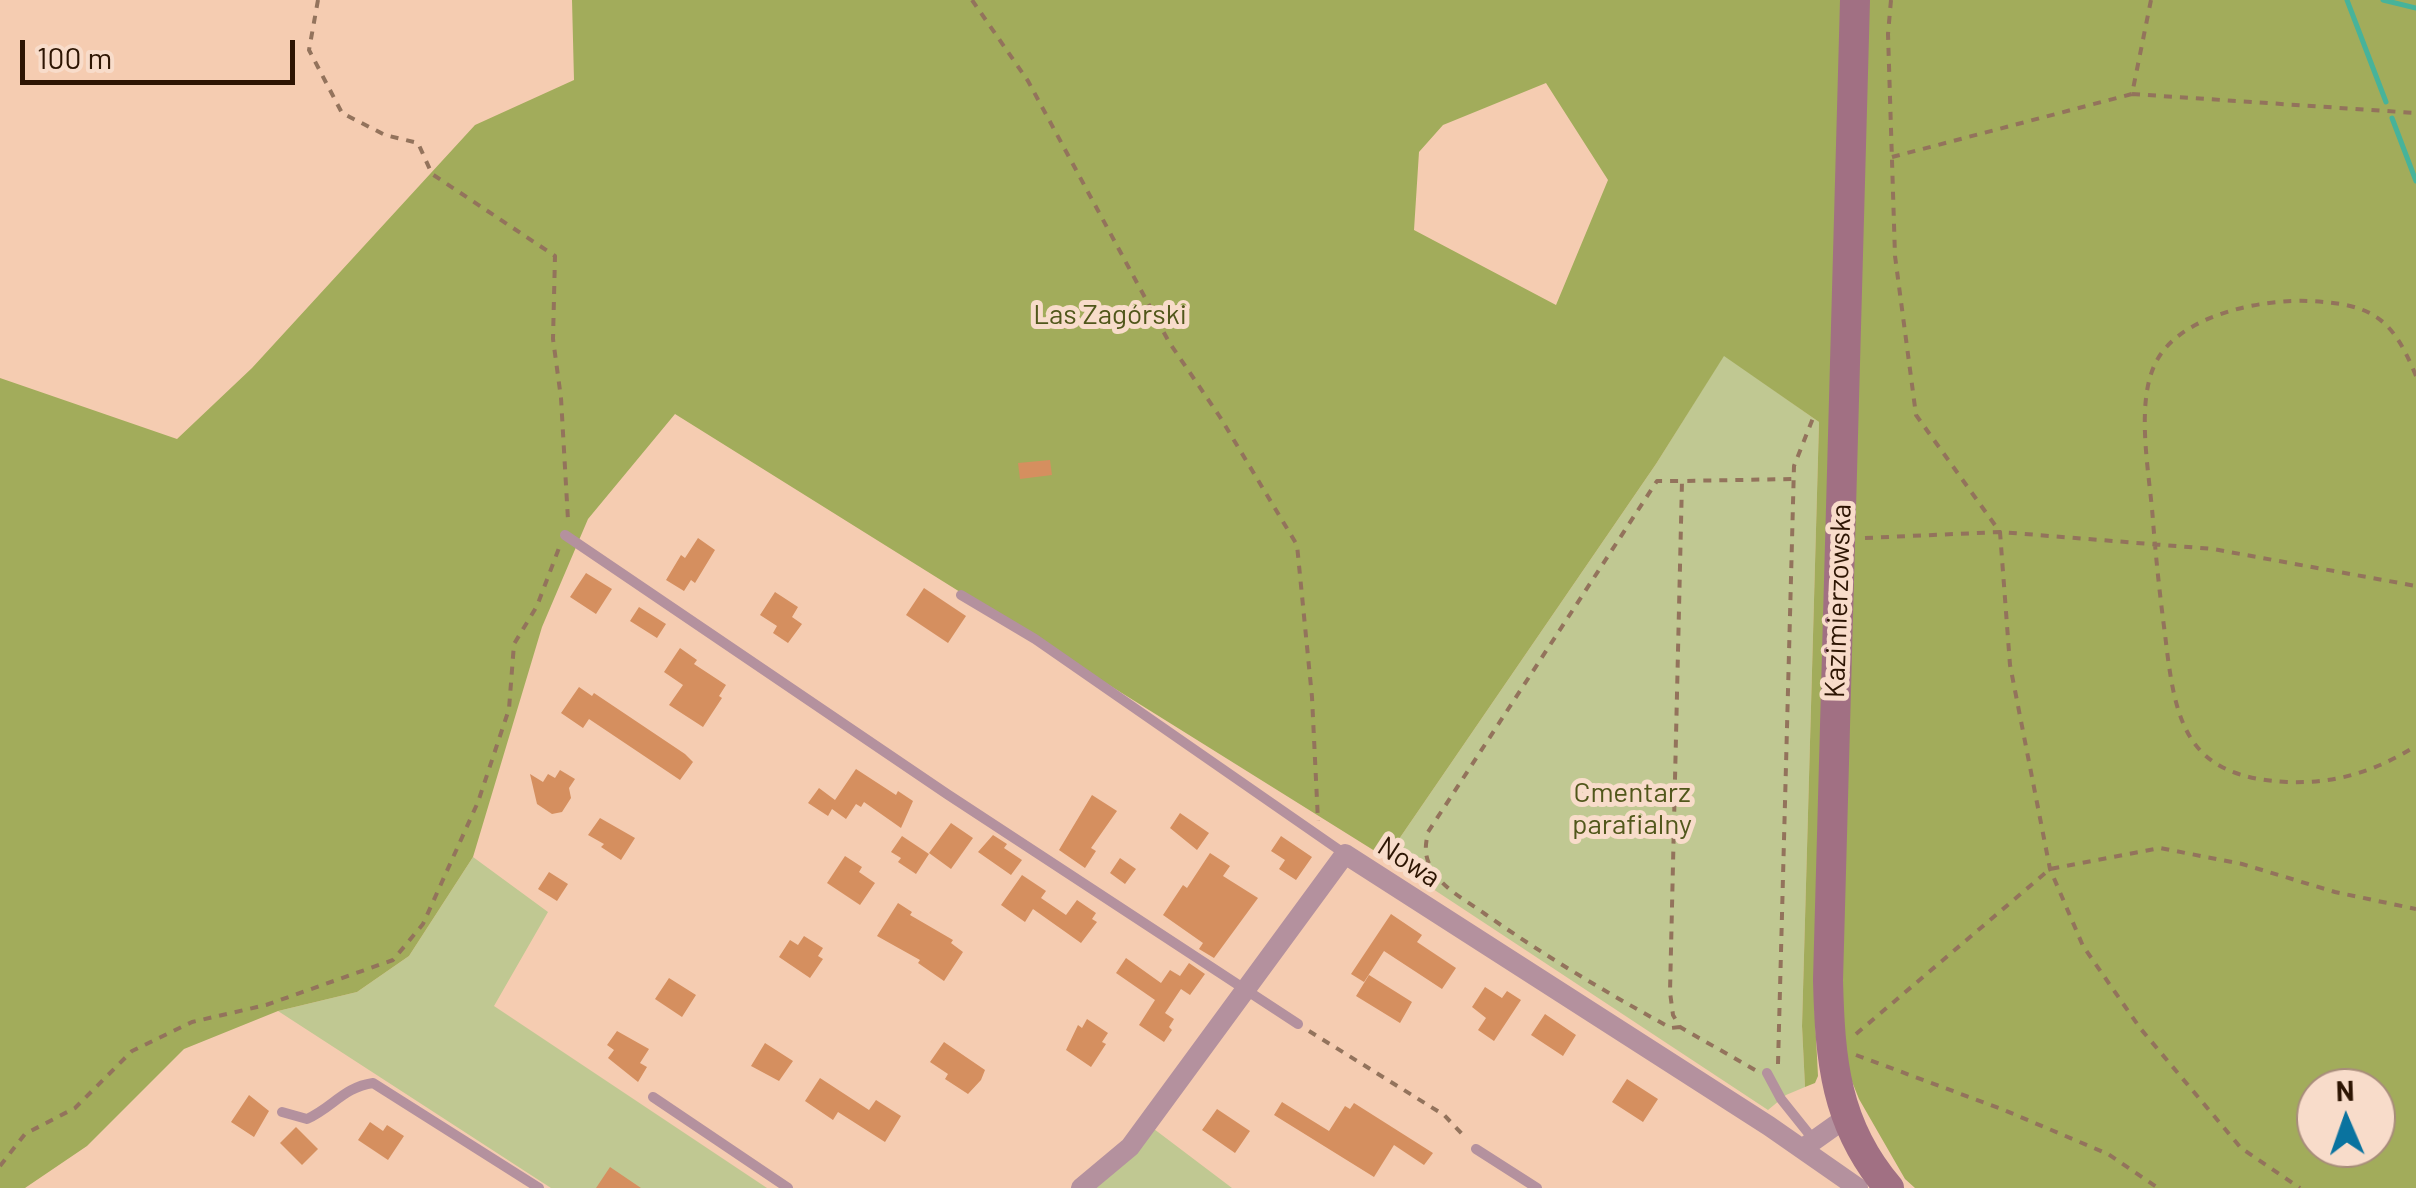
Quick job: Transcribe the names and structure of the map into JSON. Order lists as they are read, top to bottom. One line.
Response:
{"streets":{"street":["Kazimierzowska","Nowa"]},"parks":["Las Zagórski","Cmentarz parafialny"],"scale_bar":"100 m","north":"top"}
